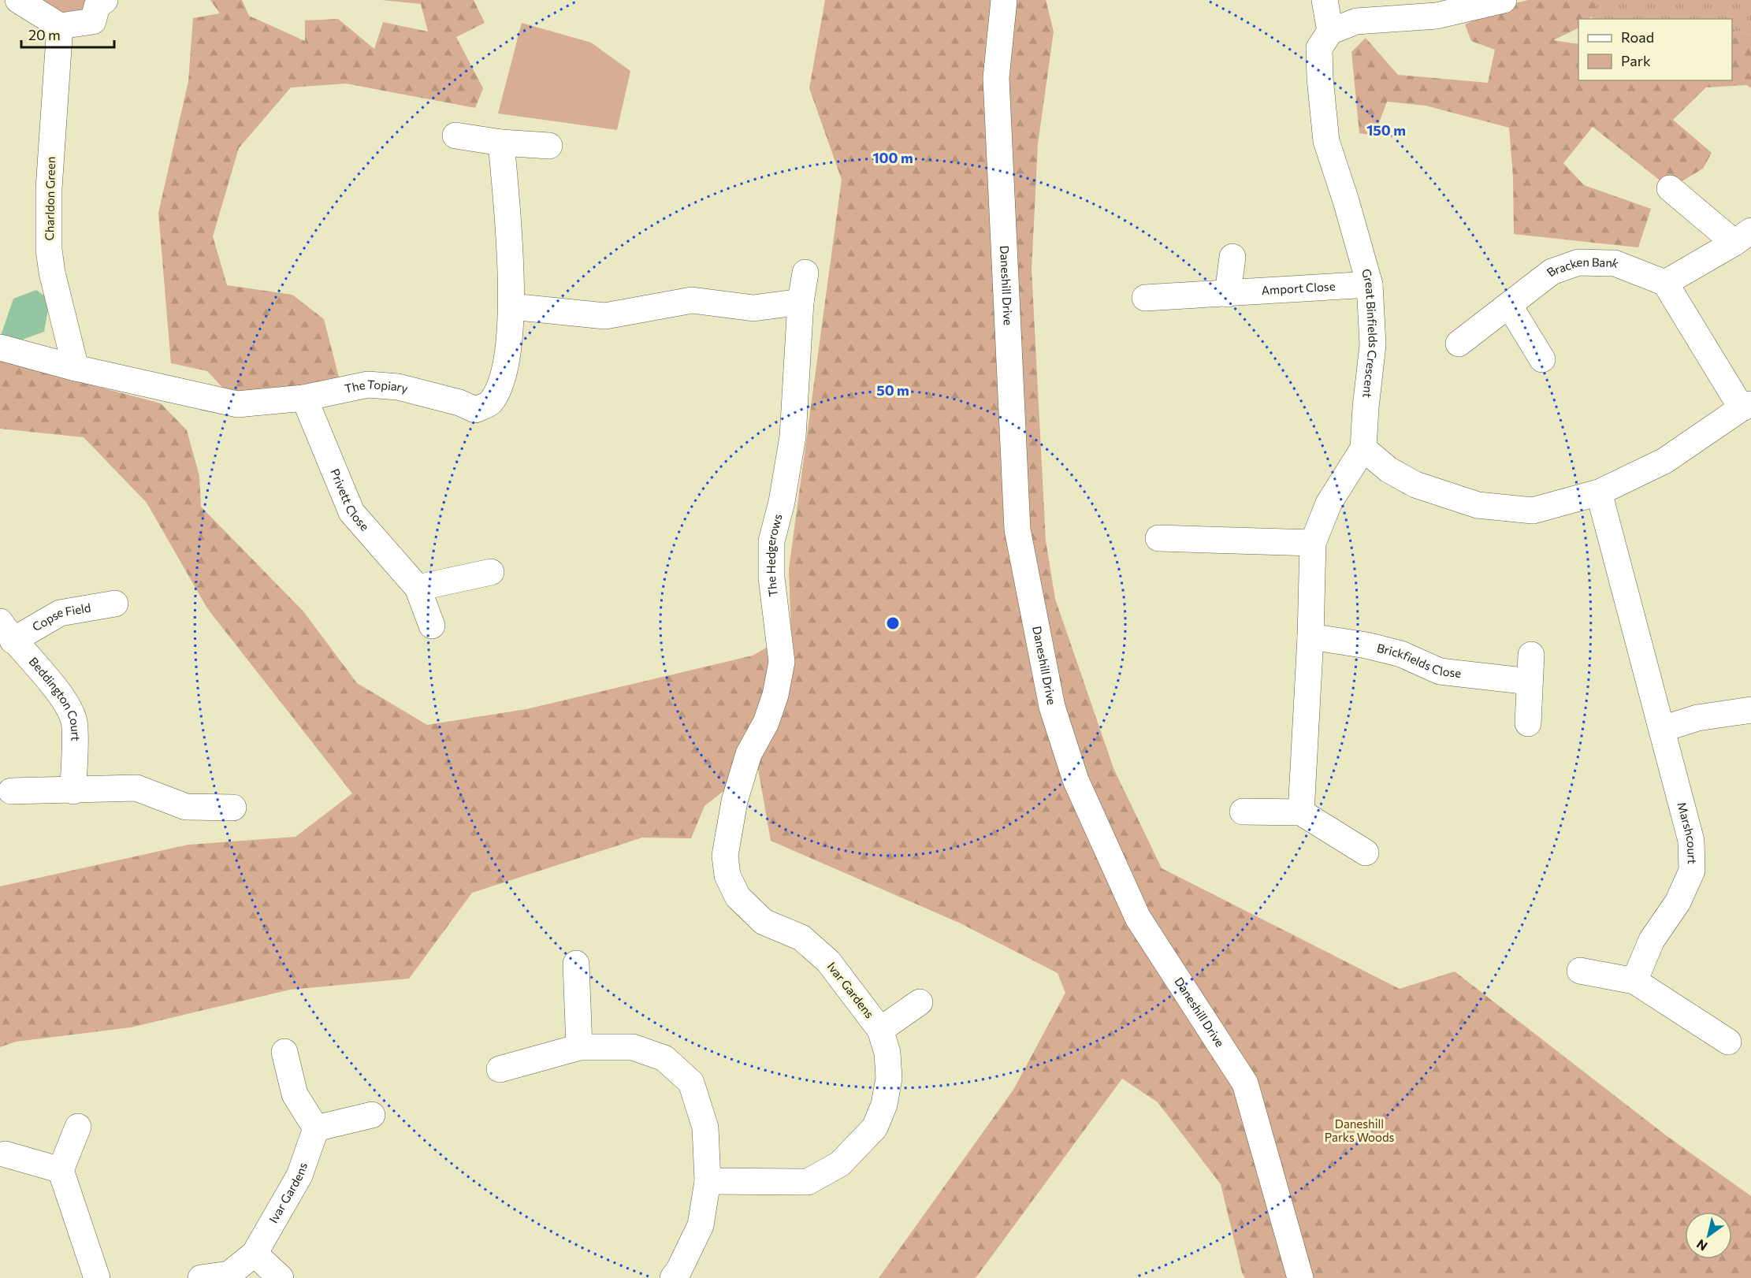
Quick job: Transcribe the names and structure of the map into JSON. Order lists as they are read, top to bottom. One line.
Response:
{"streets":{"street":["Charldon Green","Bracken Bank","Daneshill Drive","Amport Close","Great Binfields Crescent","The Topiary","Privett Close","The Hedgerows","Copse Field","Brickfields Close","Beddington Court","Marshcourt","Ivar Gardens"]},"crossings":[["Charldon Green","The Topiary"],["Amport Close","Great Binfields Crescent"],["The Topiary","Privett Close"],["The Hedgerows","Ivar Gardens"],["Copse Field","Beddington Court"]],"parks":["Daneshill Parks Woods"],"legend":["Road","Park"],"scale_bar":"20 m","north":"bottom left","rings":["150 m","100 m","50 m"]}
